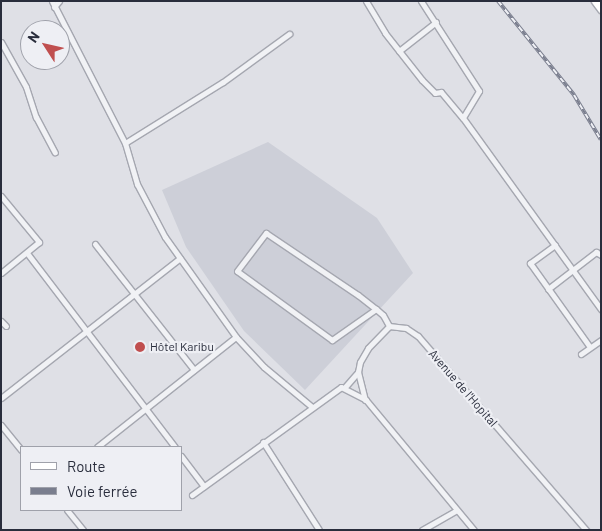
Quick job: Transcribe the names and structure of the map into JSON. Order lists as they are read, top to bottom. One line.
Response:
{"streets":{"street":["Avenue de l'Hopital"]},"places":["Hôtel Karibu"],"legend":["Route","Voie ferrée"],"north":"top left"}
